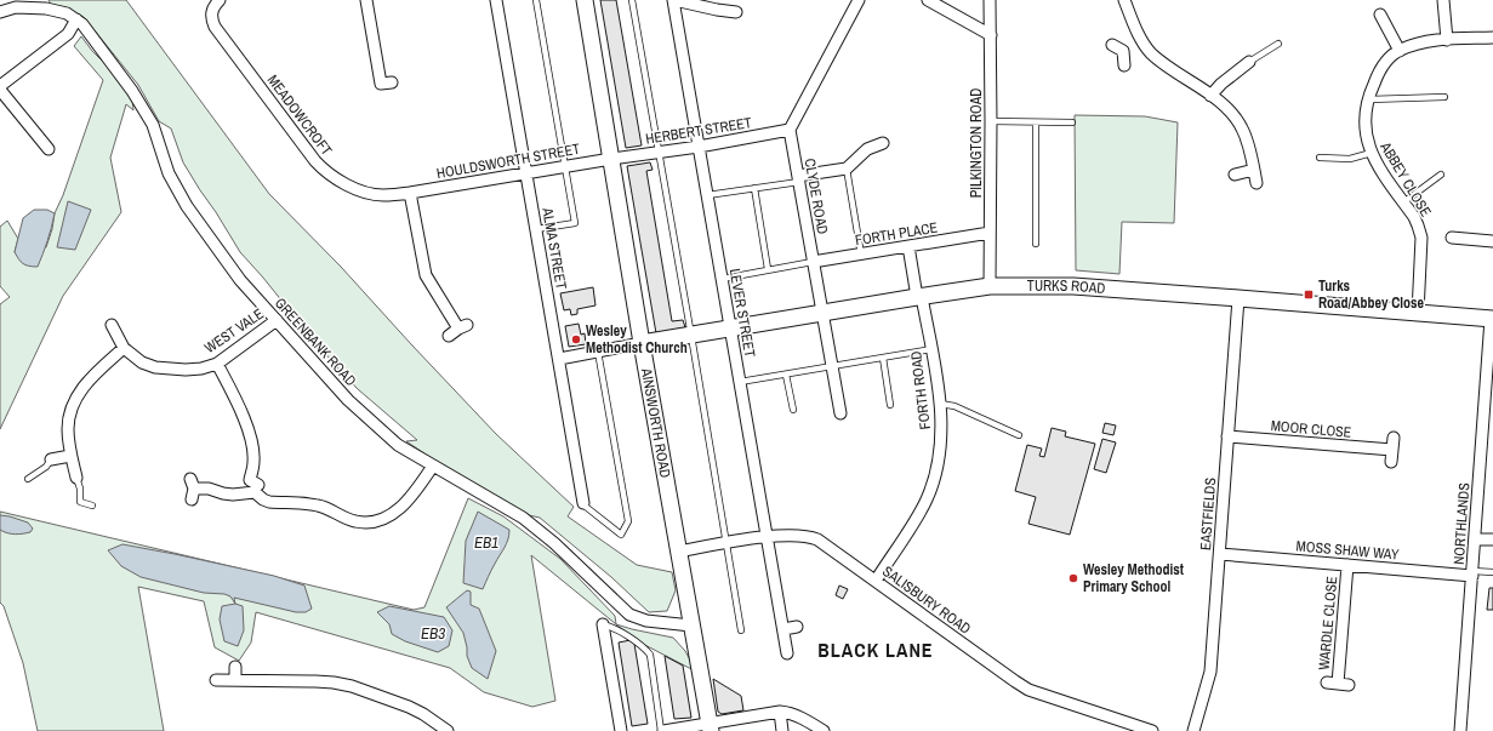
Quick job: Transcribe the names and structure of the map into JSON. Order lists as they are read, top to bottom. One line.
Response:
{"streets":{"street":["MEADOWCROFT","HERBERT STREET","PILKINGTON ROAD","HOULDSWORTH STREET","ABBEY CLOSE","CLYDE ROAD","FORTH PLACE","ALMA STREET","TURKS ROAD","LEVER STREET","WEST VALE","GREENBANK ROAD","FORTH ROAD","AINSWORTH ROAD","MOOR CLOSE","EASTFIELDS","NORTHLANDS","MOSS SHAW WAY","SALISBURY ROAD","WARDLE CLOSE"]},"crossings":[["MEADOWCROFT","HOULDSWORTH STREET"],["HERBERT STREET","HOULDSWORTH STREET"],["HERBERT STREET","CLYDE ROAD"],["HERBERT STREET","LEVER STREET"],["HERBERT STREET","AINSWORTH ROAD"],["PILKINGTON ROAD","FORTH PLACE"],["PILKINGTON ROAD","TURKS ROAD"],["HOULDSWORTH STREET","ALMA STREET"],["HOULDSWORTH STREET","AINSWORTH ROAD"],["ABBEY CLOSE","TURKS ROAD"],["CLYDE ROAD","FORTH PLACE"],["CLYDE ROAD","TURKS ROAD"],["FORTH PLACE","LEVER STREET"],["FORTH PLACE","FORTH ROAD"],["TURKS ROAD","LEVER STREET"],["TURKS ROAD","FORTH ROAD"],["TURKS ROAD","AINSWORTH ROAD"],["TURKS ROAD","EASTFIELDS"],["TURKS ROAD","NORTHLANDS"],["LEVER STREET","SALISBURY ROAD"],["WEST VALE","GREENBANK ROAD"],["GREENBANK ROAD","AINSWORTH ROAD"],["FORTH ROAD","SALISBURY ROAD"],["AINSWORTH ROAD","SALISBURY ROAD"],["MOOR CLOSE","EASTFIELDS"],["EASTFIELDS","MOSS SHAW WAY"],["NORTHLANDS","MOSS SHAW WAY"],["MOSS SHAW WAY","WARDLE CLOSE"]],"districts":["BLACK LANE"],"water":["EB1","EB3"],"places":{"transit":["Turks Road/Abbey Close"],"other":["Wesley Methodist Church","Wesley Methodist Primary School"]}}
